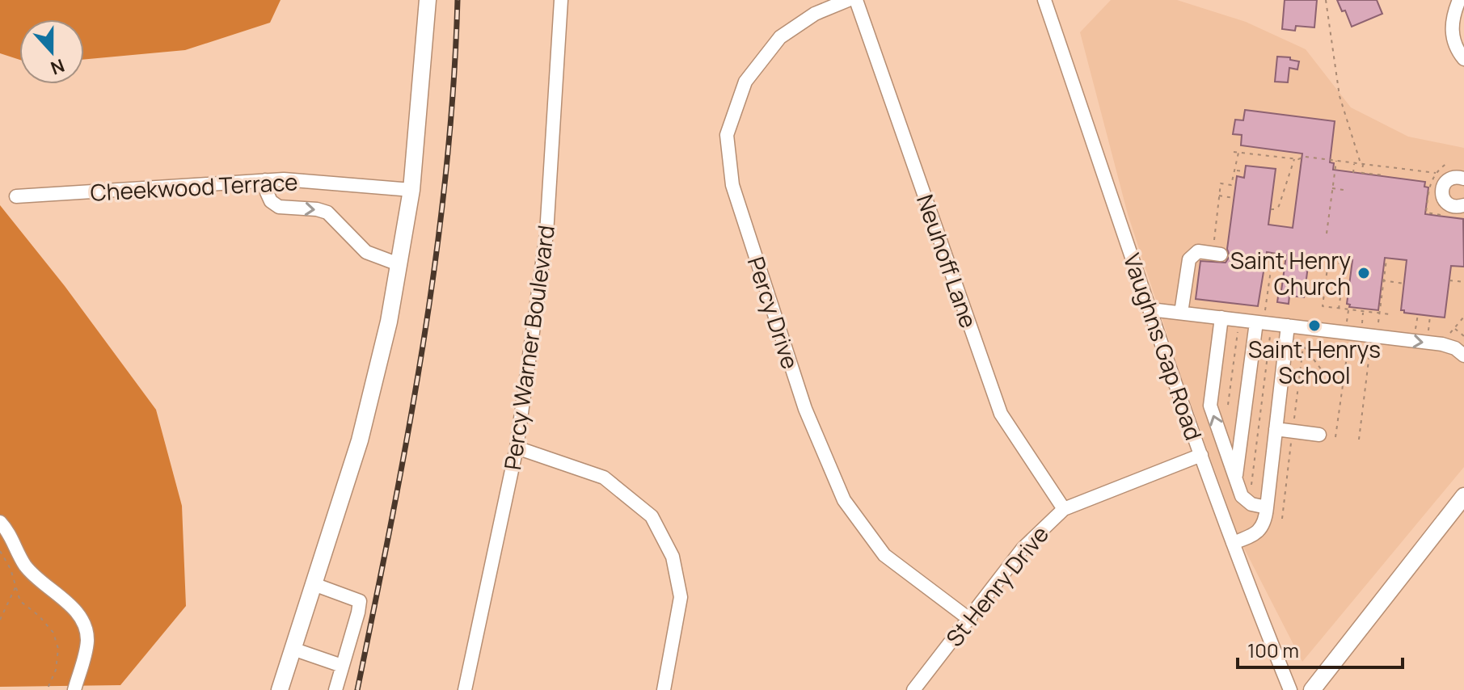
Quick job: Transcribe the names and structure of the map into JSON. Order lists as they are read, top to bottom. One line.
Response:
{"streets":{"street":["Cheekwood Terrace","Neuhoff Lane","Percy Drive","Vaughns Gap Road","Percy Warner Boulevard","St Henry Drive"]},"crossings":[["Neuhoff Lane","St Henry Drive"],["Percy Drive","St Henry Drive"],["Vaughns Gap Road","St Henry Drive"]],"places":["Saint Henry Church","Saint Henrys School"],"scale_bar":"100 m","north":"bottom"}
